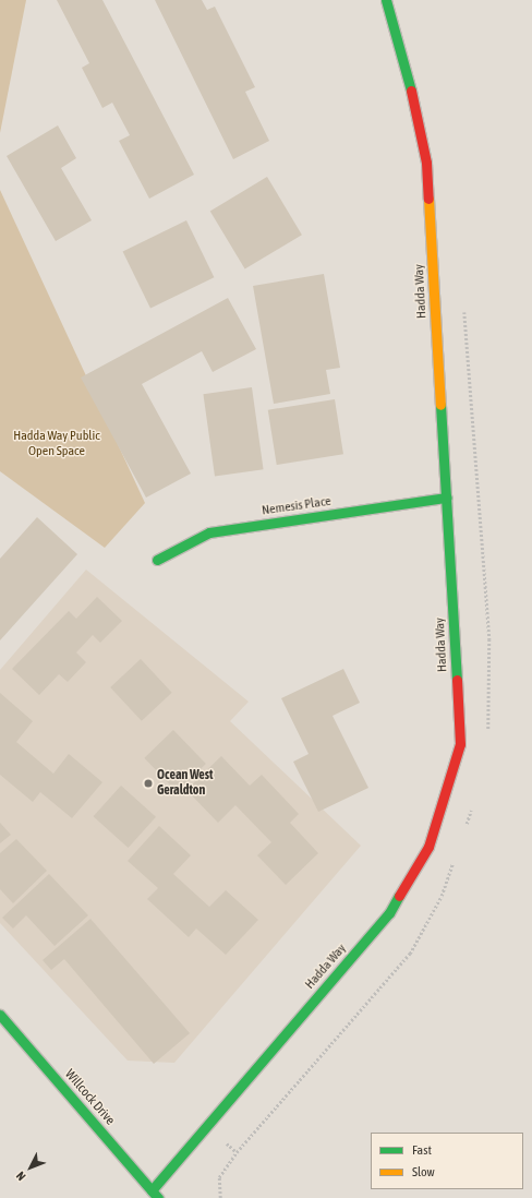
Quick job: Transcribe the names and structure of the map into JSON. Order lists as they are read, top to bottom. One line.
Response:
{"streets":{"street":["Hadda Way","Nemesis Place","Willcock Drive"]},"crossings":[["Hadda Way","Nemesis Place"],["Hadda Way","Willcock Drive"]],"parks":["Hadda Way Public Open Space"],"places":["Ocean West Geraldton"],"legend":["Fast","Slow"],"north":"bottom left"}
